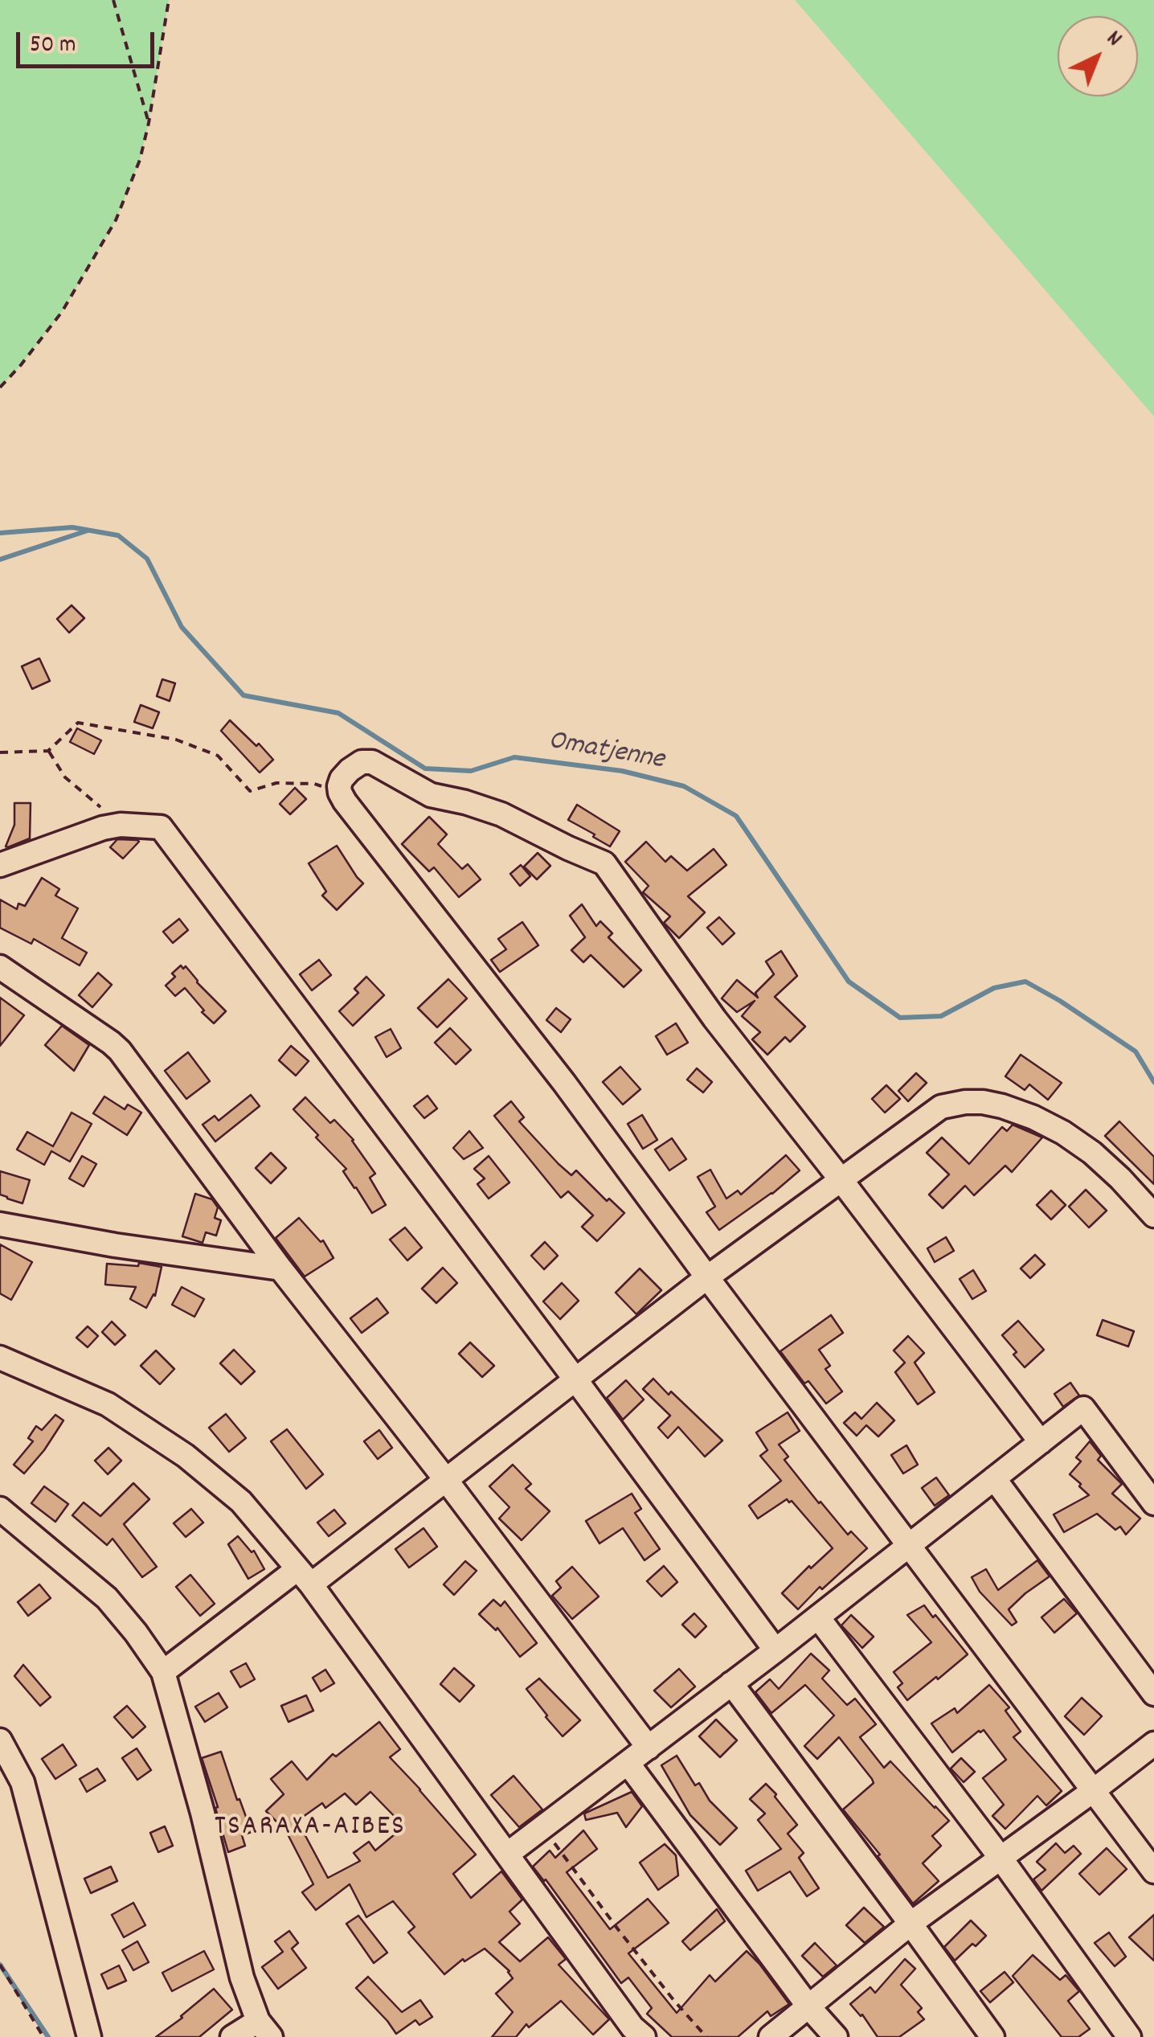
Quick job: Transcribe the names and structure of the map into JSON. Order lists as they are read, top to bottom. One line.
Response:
{"districts":["TSARAXA-AIBES"],"water":["Omatjenne"],"scale_bar":"50 m","north":"top right"}
